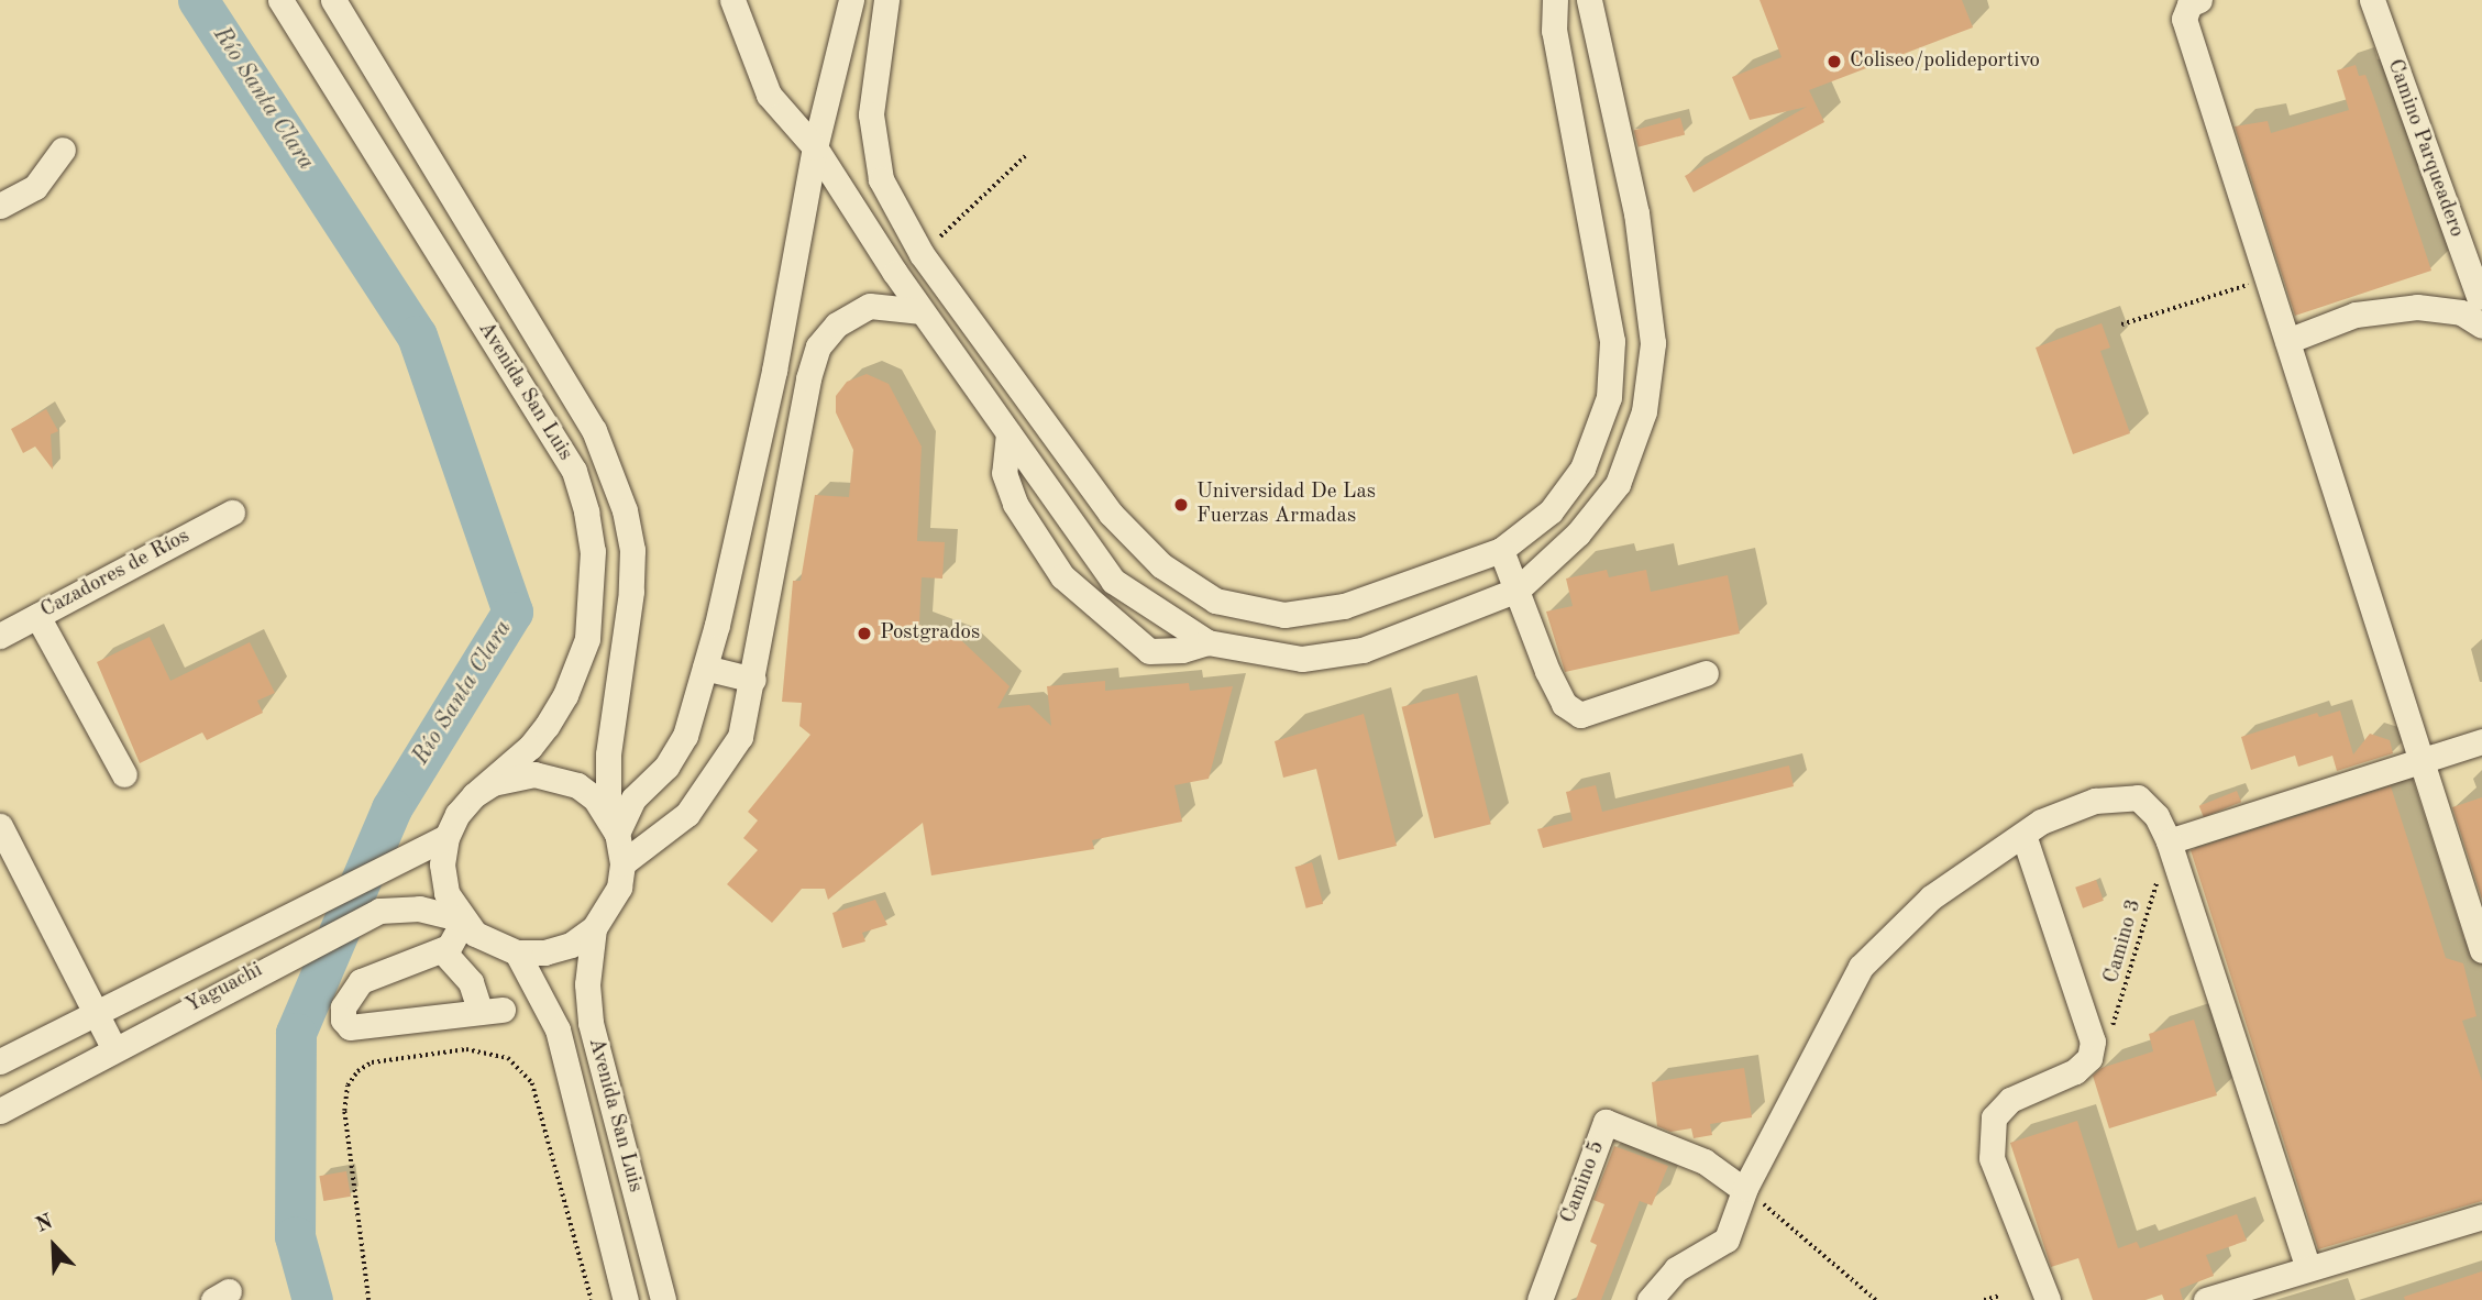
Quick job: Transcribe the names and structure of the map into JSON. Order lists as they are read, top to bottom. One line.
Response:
{"streets":{"street":["Camino Parqueadero","Avenida San Luis","Cazadores de Ríos","Yaguachi","Camino 5"],"path":["Camino 3"]},"crossings":[["Avenida San Luis","Yaguachi"]],"water":["Río Santa Clara"],"places":["Coliseo/polideportivo","Universidad De Las Fuerzas Armadas","Postgrados"],"north":"top left"}
